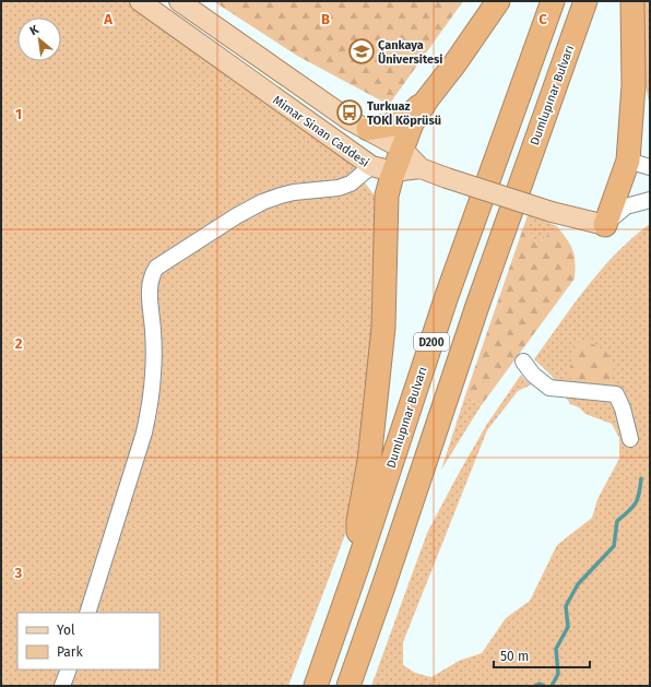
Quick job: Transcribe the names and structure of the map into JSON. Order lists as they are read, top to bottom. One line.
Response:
{"streets":{"highway":["Dumlupınar Bulvarı","D200"],"main road":["Mimar Sinan Caddesi"]},"places":{"school or university":["Çankaya Üniversitesi"],"bus stop":["Turkuaz TOKİ Köprüsü"]},"legend":["Yol","Park"],"scale_bar":"50 m","north":"top left","grid":{"columns":["A","B","C"],"rows":["1","2","3"]}}
